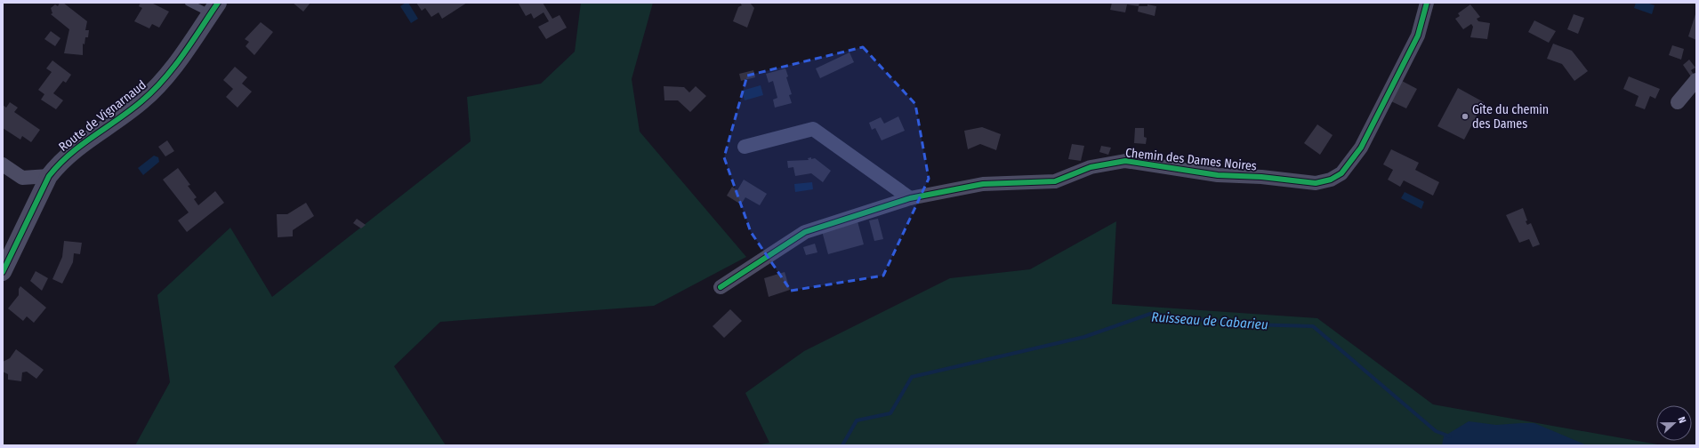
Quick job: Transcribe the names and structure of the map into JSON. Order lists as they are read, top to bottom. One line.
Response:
{"streets":{"street":["Route de Vignarnaud","Chemin des Dames Noires"]},"water":["Ruisseau de Cabarieu"],"places":["Gîte du chemin des Dames"],"north":"right"}
